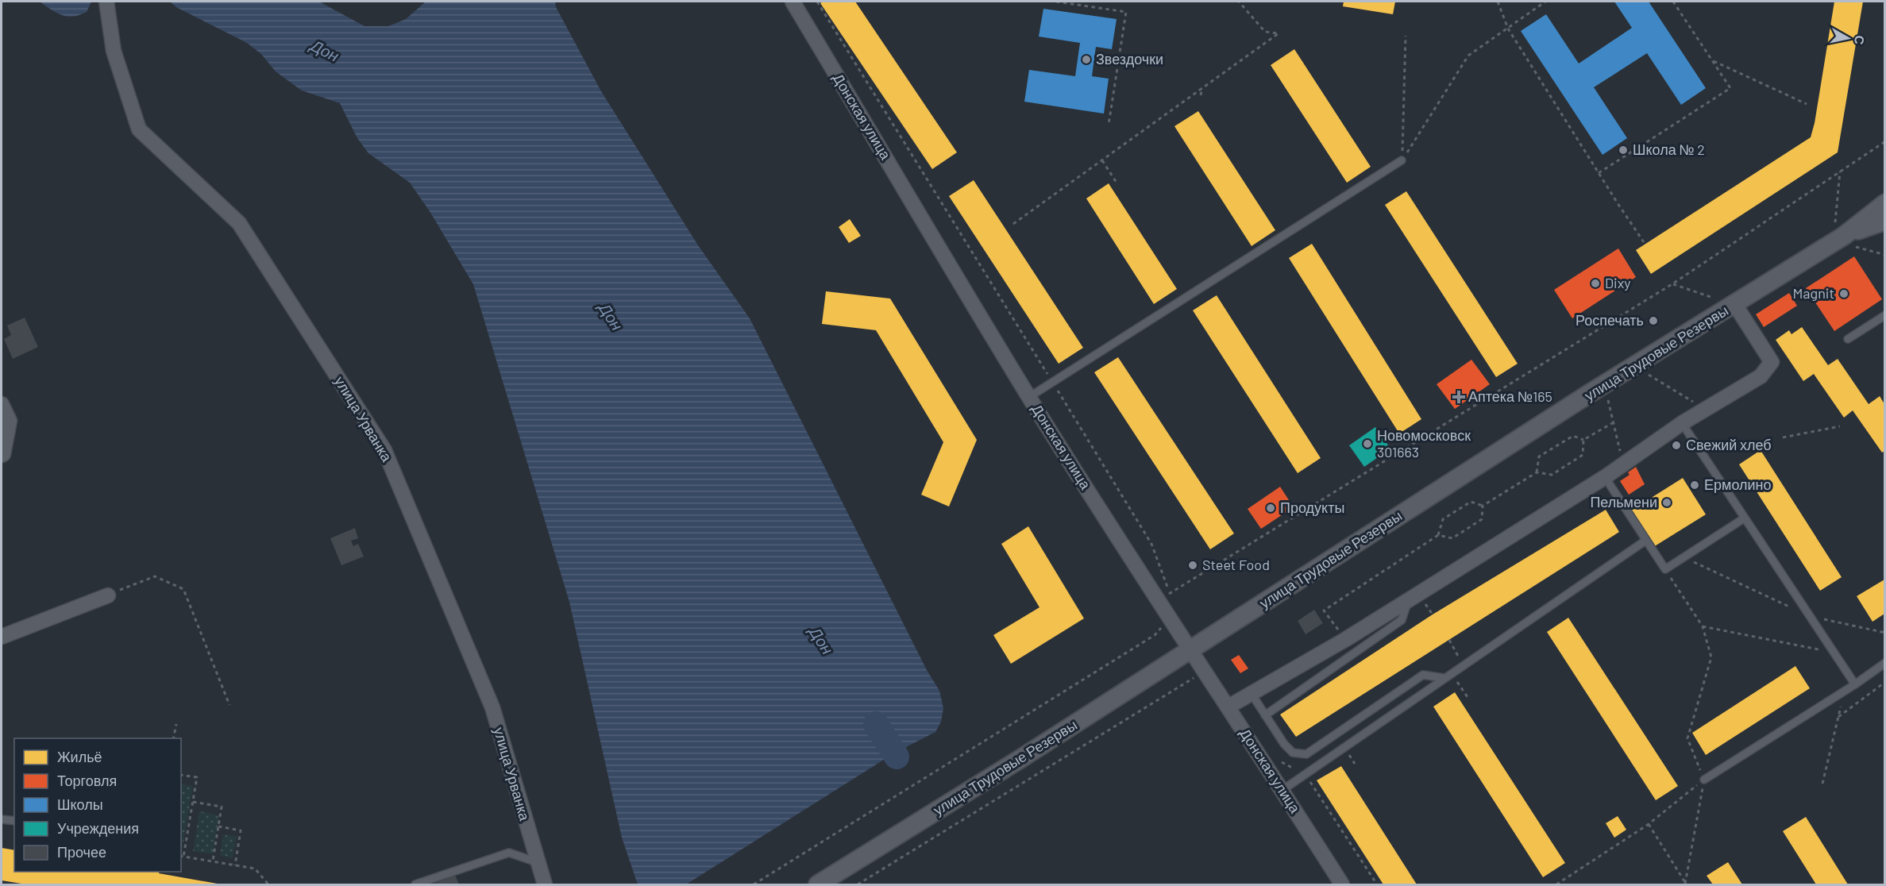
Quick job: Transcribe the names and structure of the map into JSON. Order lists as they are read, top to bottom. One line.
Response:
{"streets":{"street":["Донская улица","улица Трудовые Резервы","улица Урванка"]},"crossings":[["Донская улица","улица Трудовые Резервы"]],"water":["Дон"],"places":{"other":["Звездочки","Школа № 2","Dixy","Magnit","Роспечать","Новомосковск 301663","Свежий хлеб","Ермолино","Пельмени","Продукты","Steet Food"],"health":["Аптека №165"]},"legend":["Жильё","Торговля","Школы","Учреждения","Прочее"],"north":"right"}
